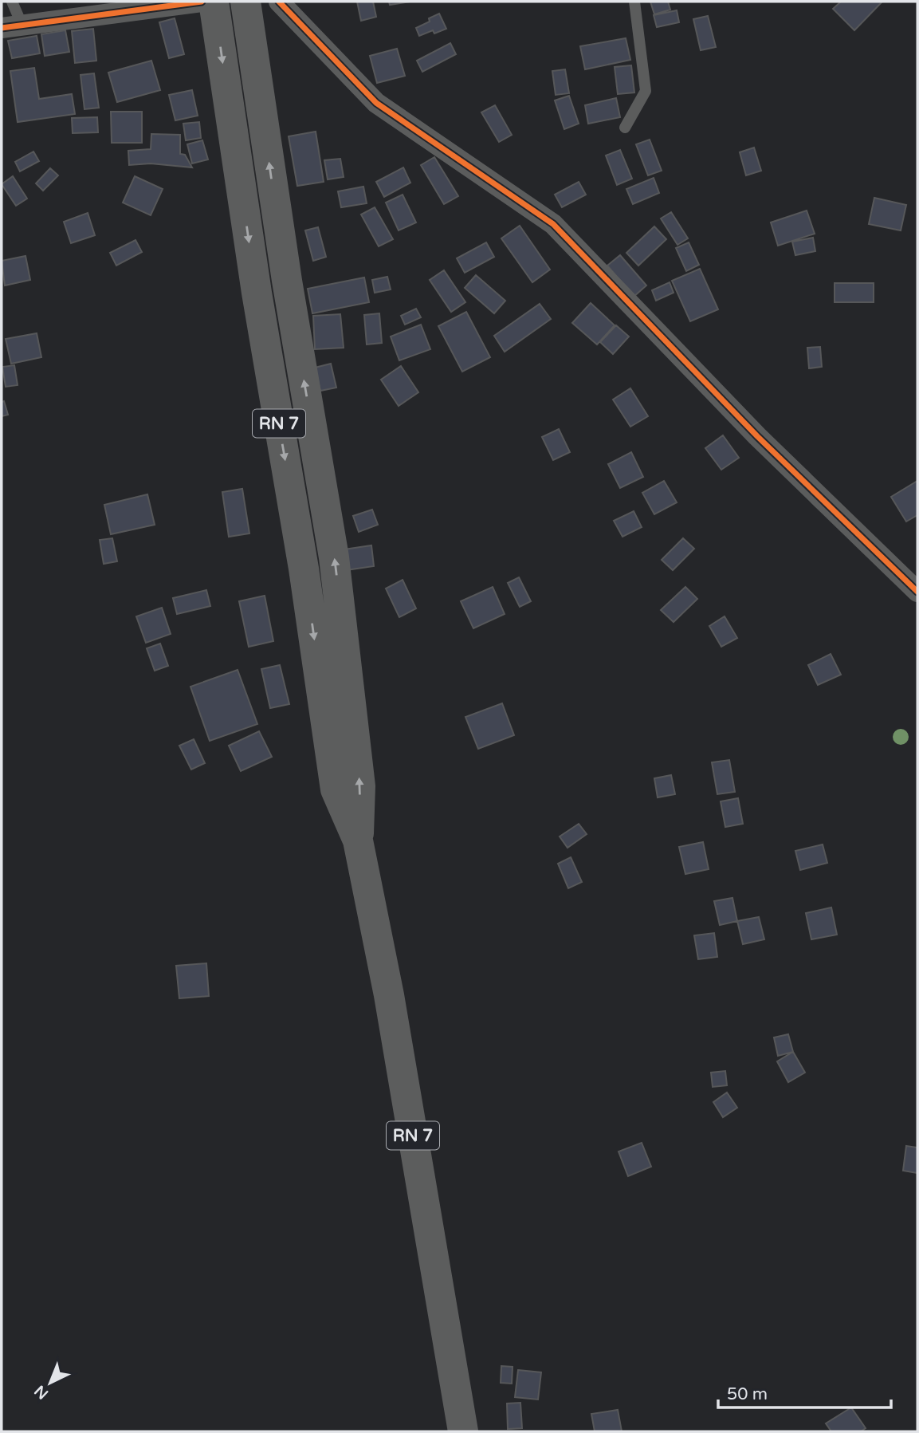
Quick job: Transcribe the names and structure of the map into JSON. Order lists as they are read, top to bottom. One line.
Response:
{"streets":{"main road":["RN 7"]},"scale_bar":"50 m","north":"bottom left"}
